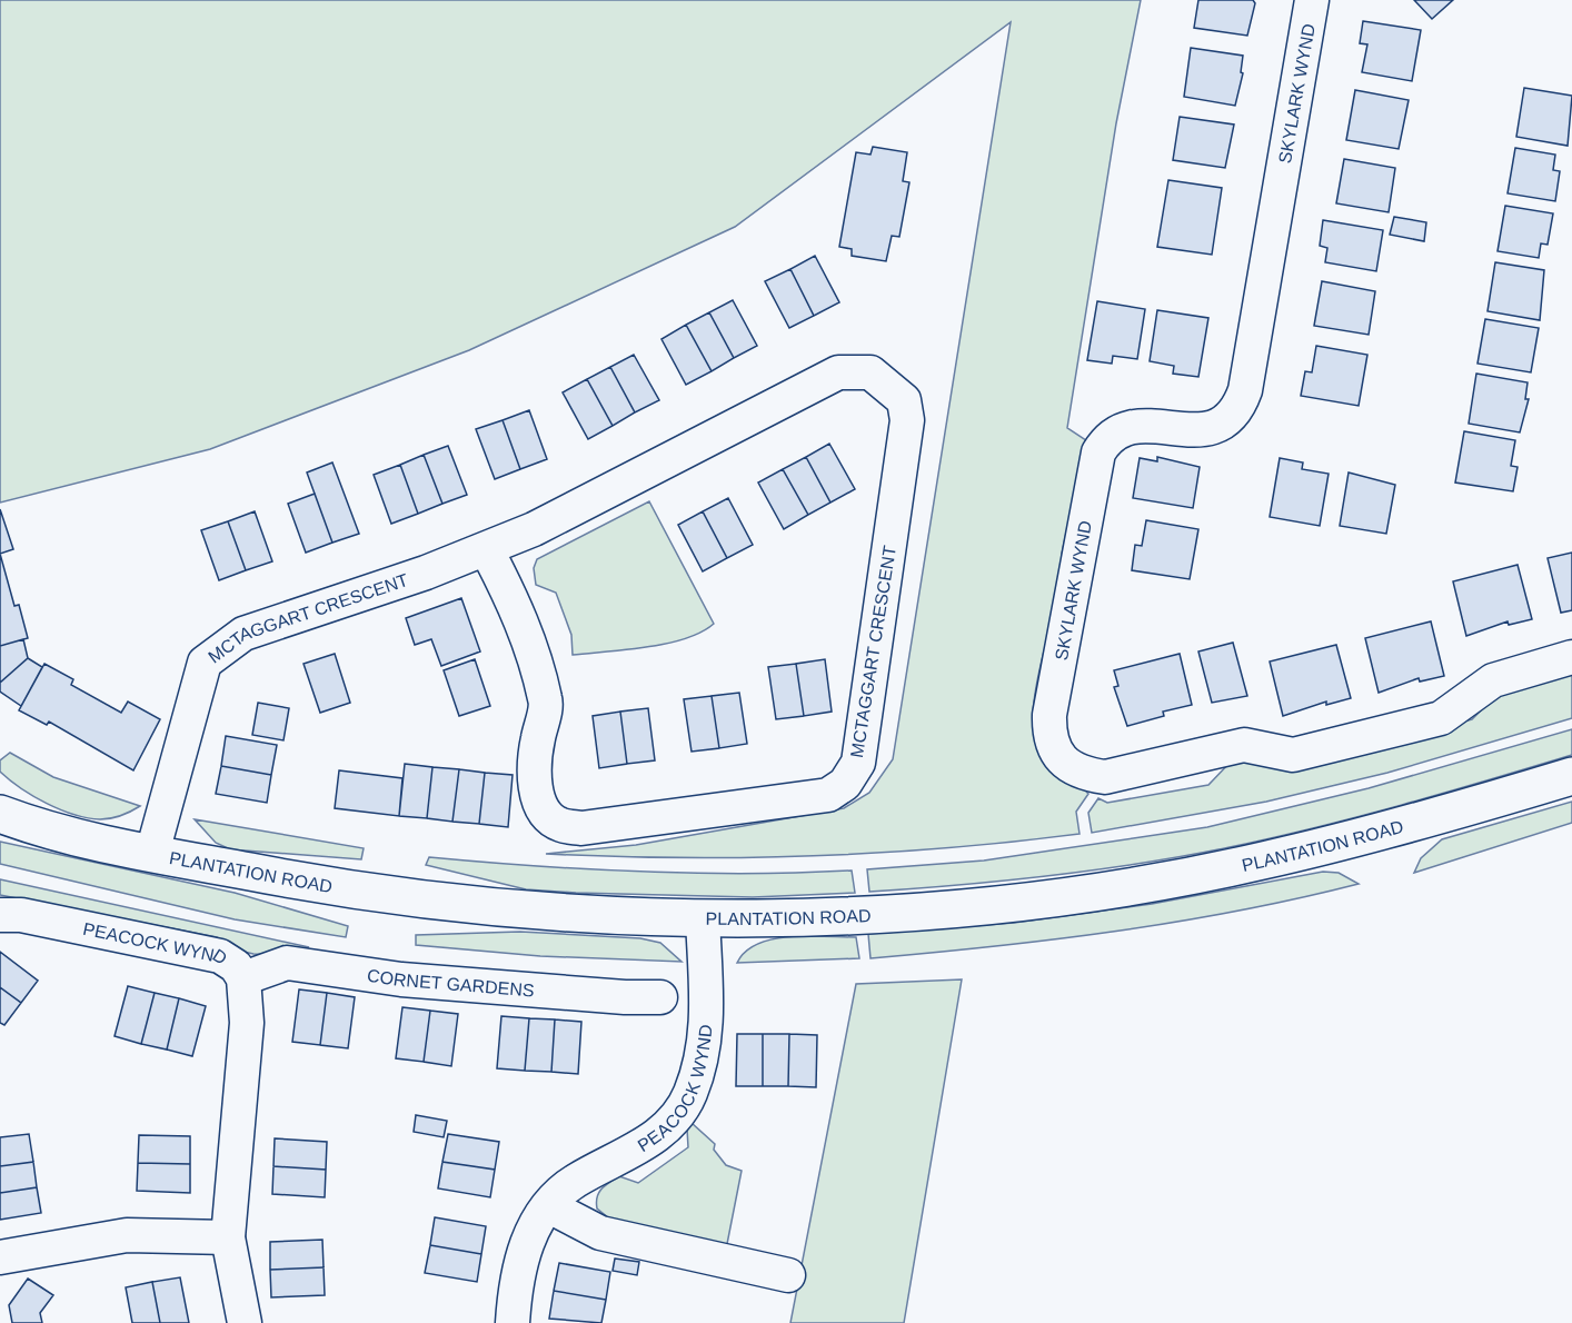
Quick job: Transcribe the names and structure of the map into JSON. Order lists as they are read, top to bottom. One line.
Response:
{"streets":{"street":["SKYLARK WYND","MCTAGGART CRESCENT","PLANTATION ROAD","PEACOCK WYND","CORNET GARDENS"]},"crossings":[["MCTAGGART CRESCENT","PLANTATION ROAD"],["PLANTATION ROAD","PEACOCK WYND"],["PEACOCK WYND","CORNET GARDENS"]]}
